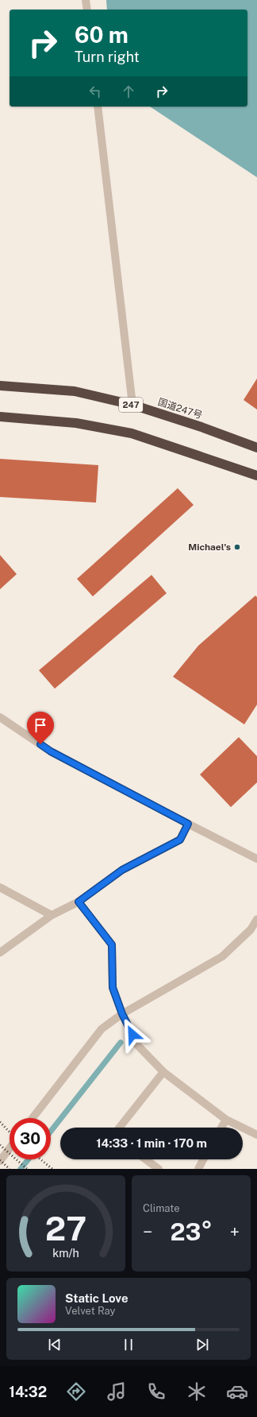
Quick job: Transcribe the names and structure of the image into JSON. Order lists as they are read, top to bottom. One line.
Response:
{"streets":{"highway":["247","国道247号"]},"places":["Michael's"],"page":{"turn":["60 m","Turn right"],"limit":"30","trip":"14:33 · 1 min · 170 m","tile":"Climate","heat":["−","23°","+"],"song":["Static Love","Velvet Ray"],"tabs":"14:32","gauge":["27","km/h"]}}
